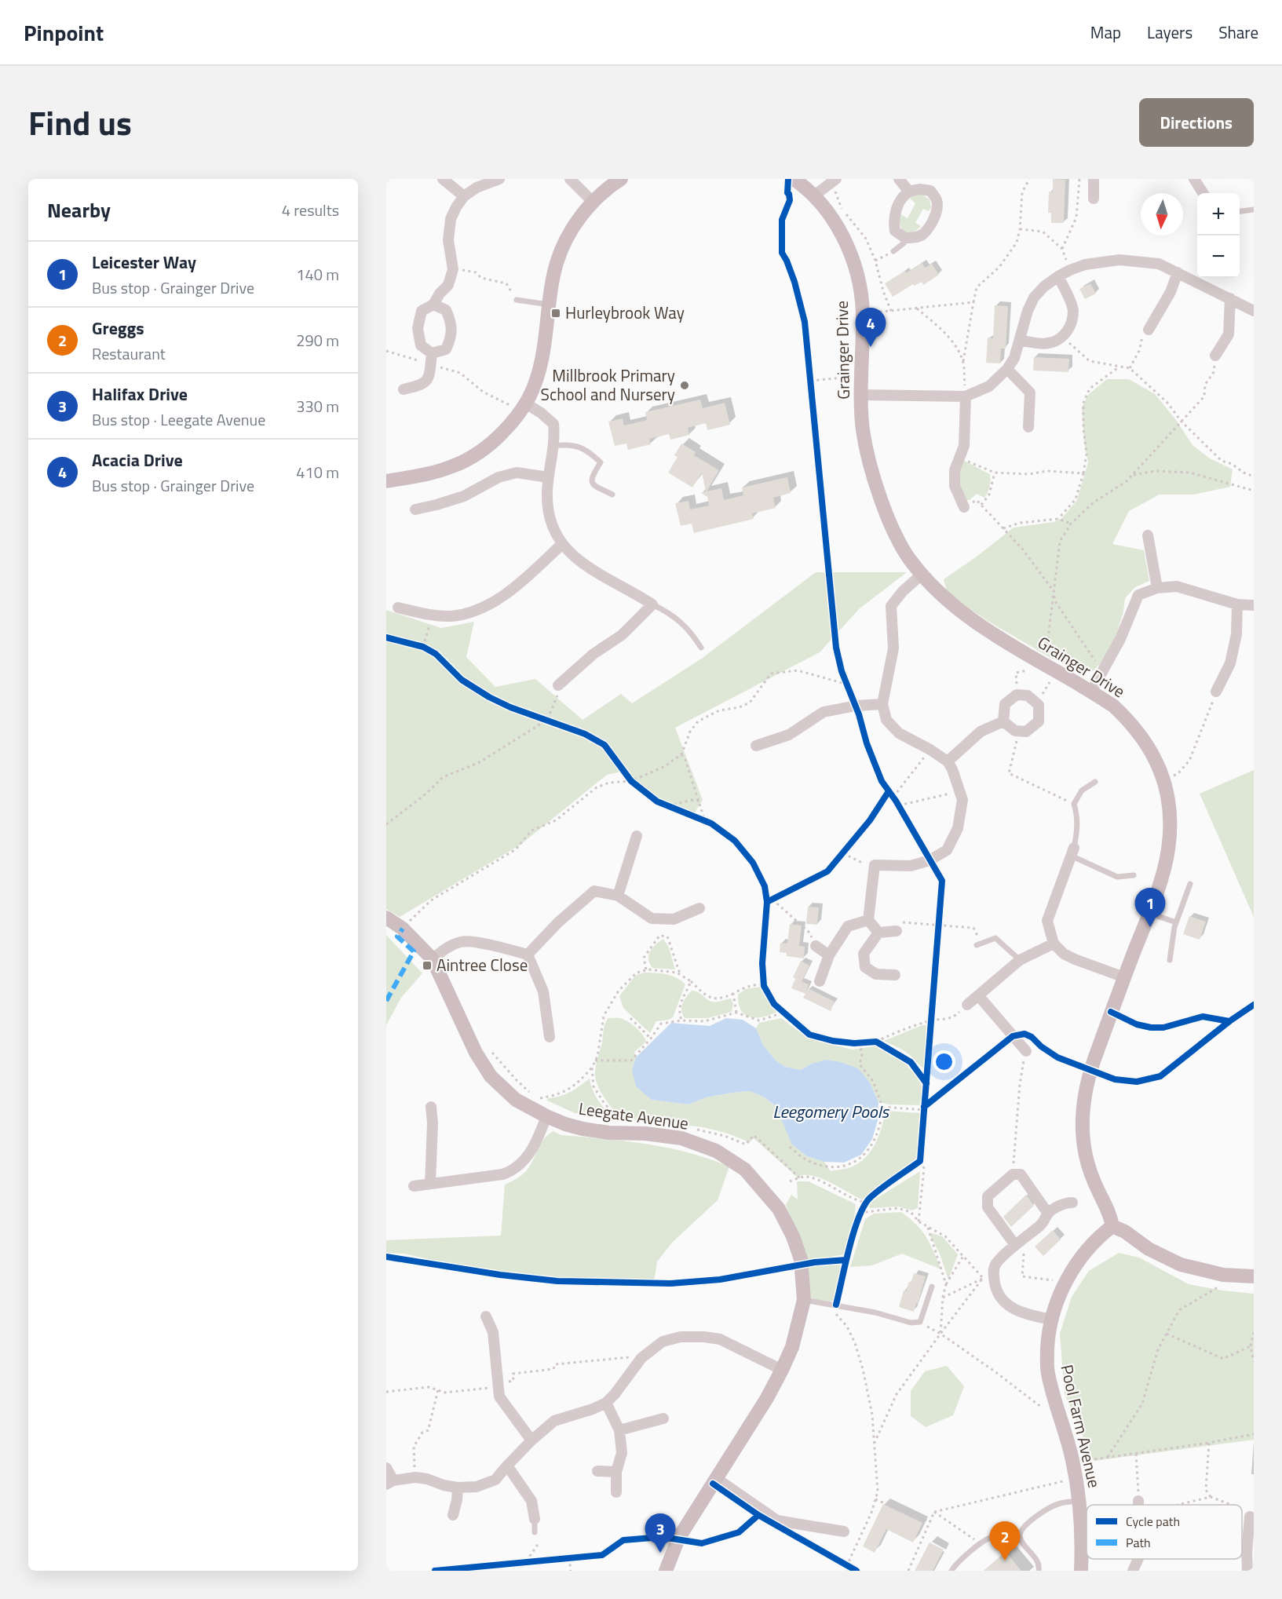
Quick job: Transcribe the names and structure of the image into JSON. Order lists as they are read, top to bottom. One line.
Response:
{"streets":{"street":["Grainger Drive","Leegate Avenue","Pool Farm Avenue"]},"crossings":[["Grainger Drive","Pool Farm Avenue"]],"water":["Leegomery Pools"],"places":{"transit":["Hurleybrook Way","Aintree Close"],"other":["Millbrook Primary School and Nursery"]},"legend":["Cycle path","Path"],"north":"bottom","page":{"header":"Pinpoint","nav":["Map","Layers","Share"],"title":"Find us","buttons":"Directions","heading":["Nearby","4 results"],"map_buttons":["+","−"],"list":[{"mark":"1","name":"Leicester Way","note":"Bus stop · Grainger Drive","value":"140 m"},{"mark":"2","name":"Greggs","note":"Restaurant","value":"290 m"},{"mark":"3","name":"Halifax Drive","note":"Bus stop · Leegate Avenue","value":"330 m"},{"mark":"4","name":"Acacia Drive","note":"Bus stop · Grainger Drive","value":"410 m"}],"pins":["4","1","3","2"]}}
